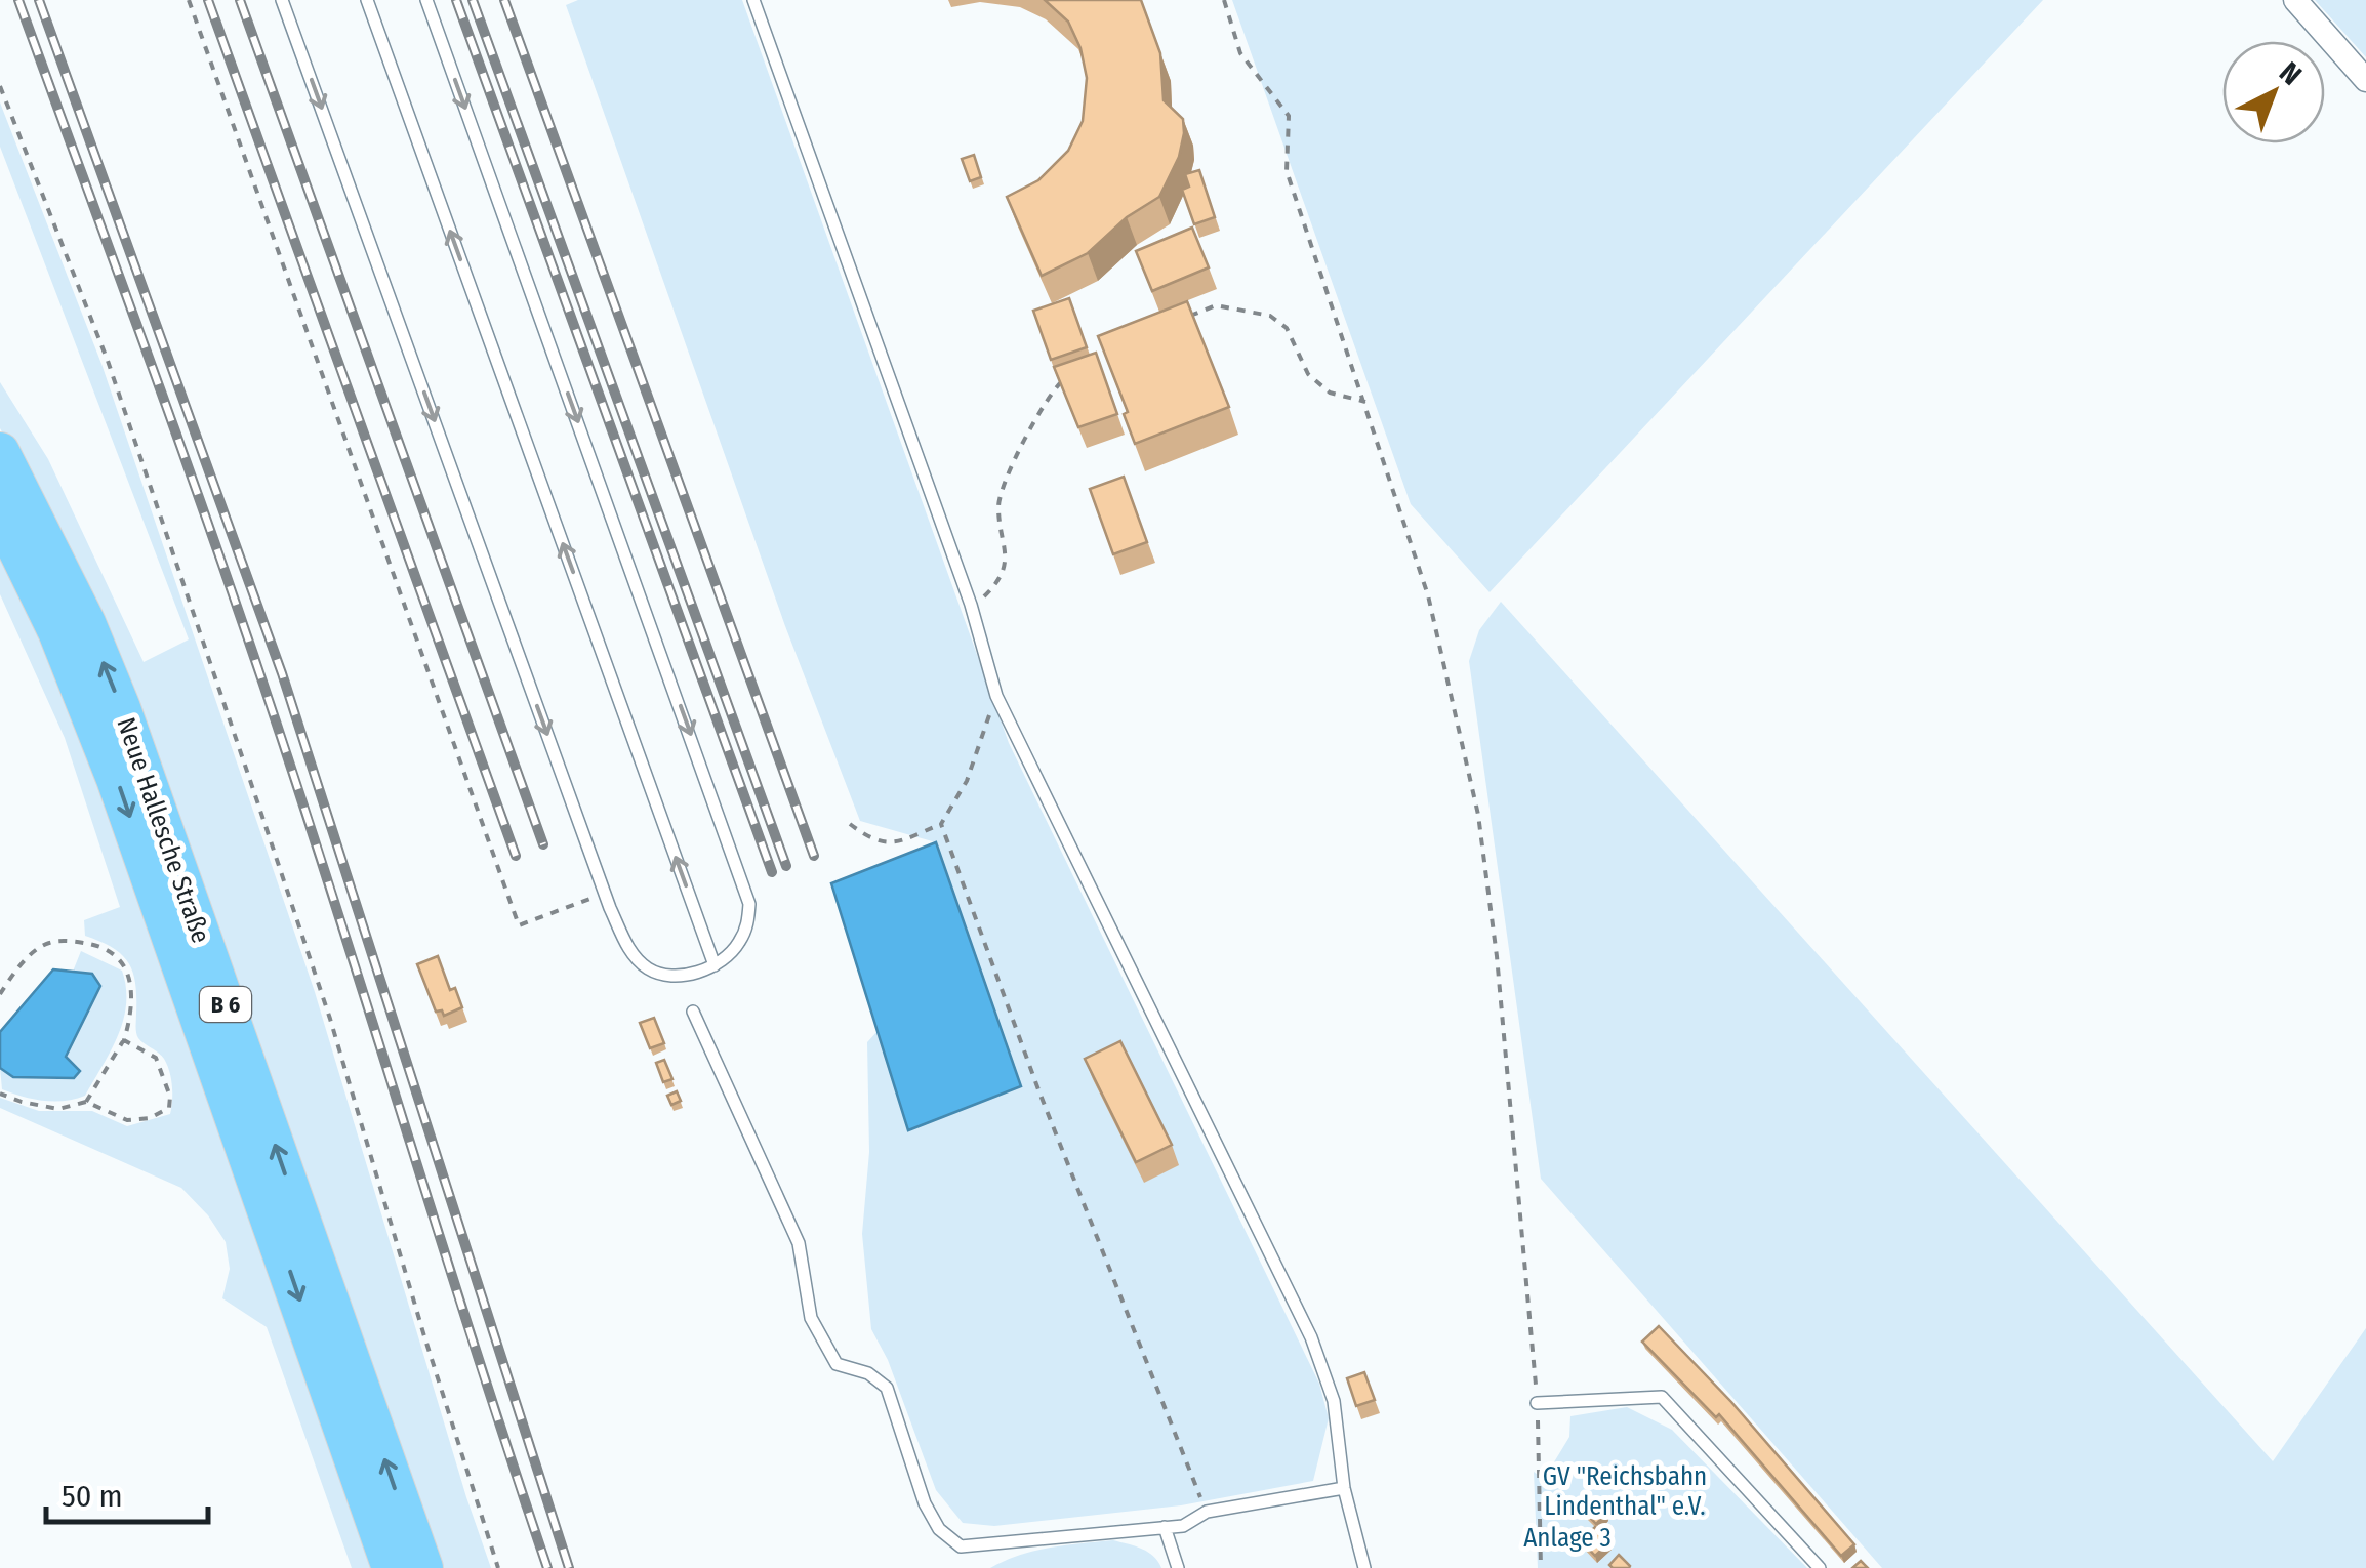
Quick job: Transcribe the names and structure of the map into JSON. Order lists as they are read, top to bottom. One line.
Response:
{"streets":{"main road":["Neue Hallesche Straße","B 6"]},"parks":["GV \"Reichsbahn Lindenthal\" e.V.","Anlage 3"],"scale_bar":"50 m","north":"top right"}
